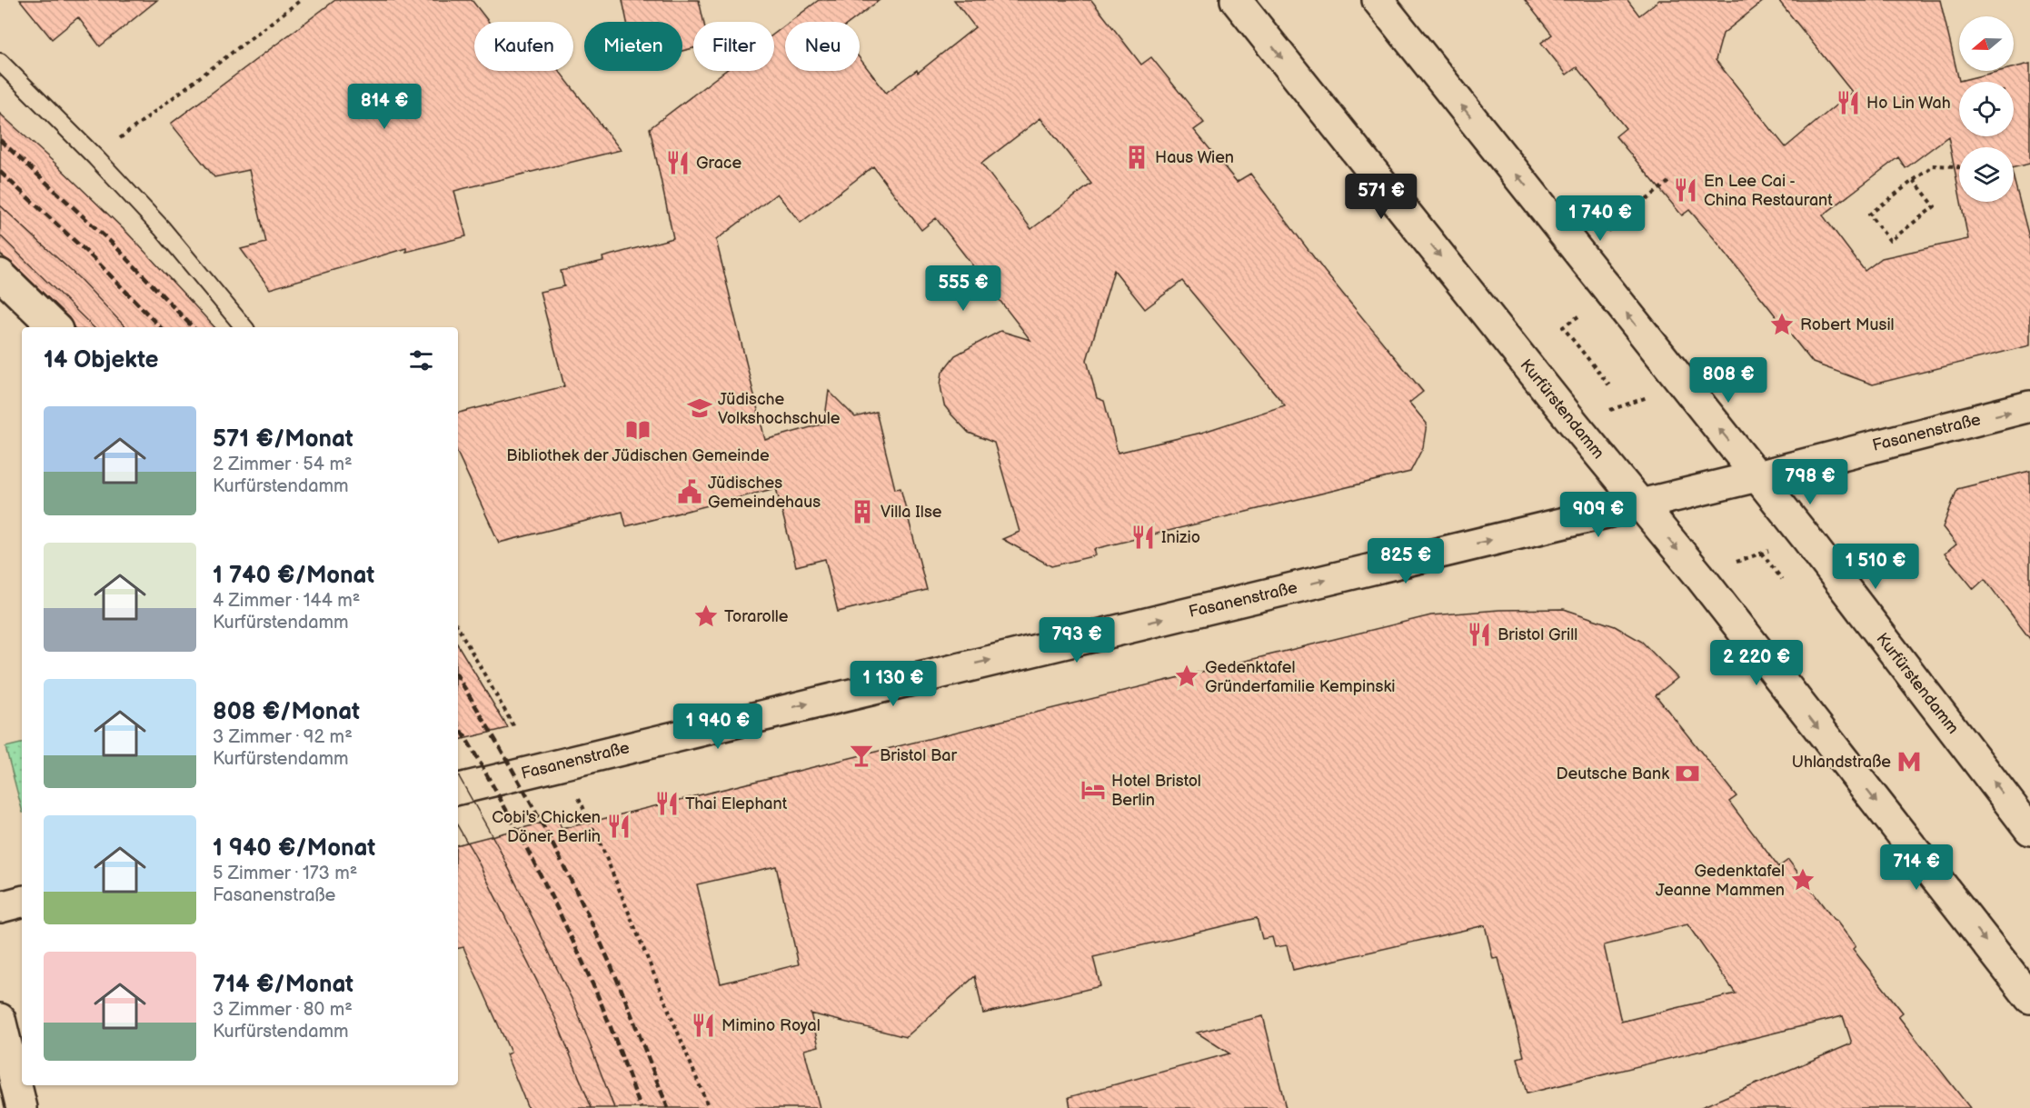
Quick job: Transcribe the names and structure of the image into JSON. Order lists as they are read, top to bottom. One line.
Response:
{"streets":{"main road":["Kurfürstendamm","Fasanenstraße"]},"crossings":[["Kurfürstendamm","Fasanenstraße"]],"one_way":["Fasanenstraße"],"places":{"restaurant":["Ho Lin Wah","Grace","En Lee Cai - China Restaurant","Inizio","Bristol Grill","Thai Elephant","Cobi's Chicken Döner Berlin","Mimino Royal"],"building":["Haus Wien","Villa Ilse"],"place":["Robert Musil","Torarolle","Gedenktafel Gründerfamilie Kempinski","Gedenktafel Jeanne Mammen"],"school or university":["Jüdische Volkshochschule"],"library":["Bibliothek der Jüdischen Gemeinde"],"public building":["Jüdisches Gemeindehaus"],"bar":["Bristol Bar"],"metro station":["Uhlandstraße"],"bank":["Deutsche Bank"],"hotel":["Hotel Bristol Berlin"]},"north":"left","page":{"chip":["Kaufen","Mieten","Filter","Neu"],"price":["814 €","571 €","1 740 €","555 €","808 €","798 €","909 €","825 €","1 510 €","793 €","2 220 €","1 130 €","1 940 €","714 €"],"heading":"14 Objekte","list":[{"name":"571 €/Monat","note":"2 Zimmer · 54 m² · Kurfürstendamm"},{"name":"1 740 €/Monat","note":"4 Zimmer · 144 m² · Kurfürstendamm"},{"name":"808 €/Monat","note":"3 Zimmer · 92 m² · Kurfürstendamm"},{"name":"1 940 €/Monat","note":"5 Zimmer · 173 m² · Fasanenstraße"},{"name":"714 €/Monat","note":"3 Zimmer · 80 m² · Kurfürstendamm"}]}}
